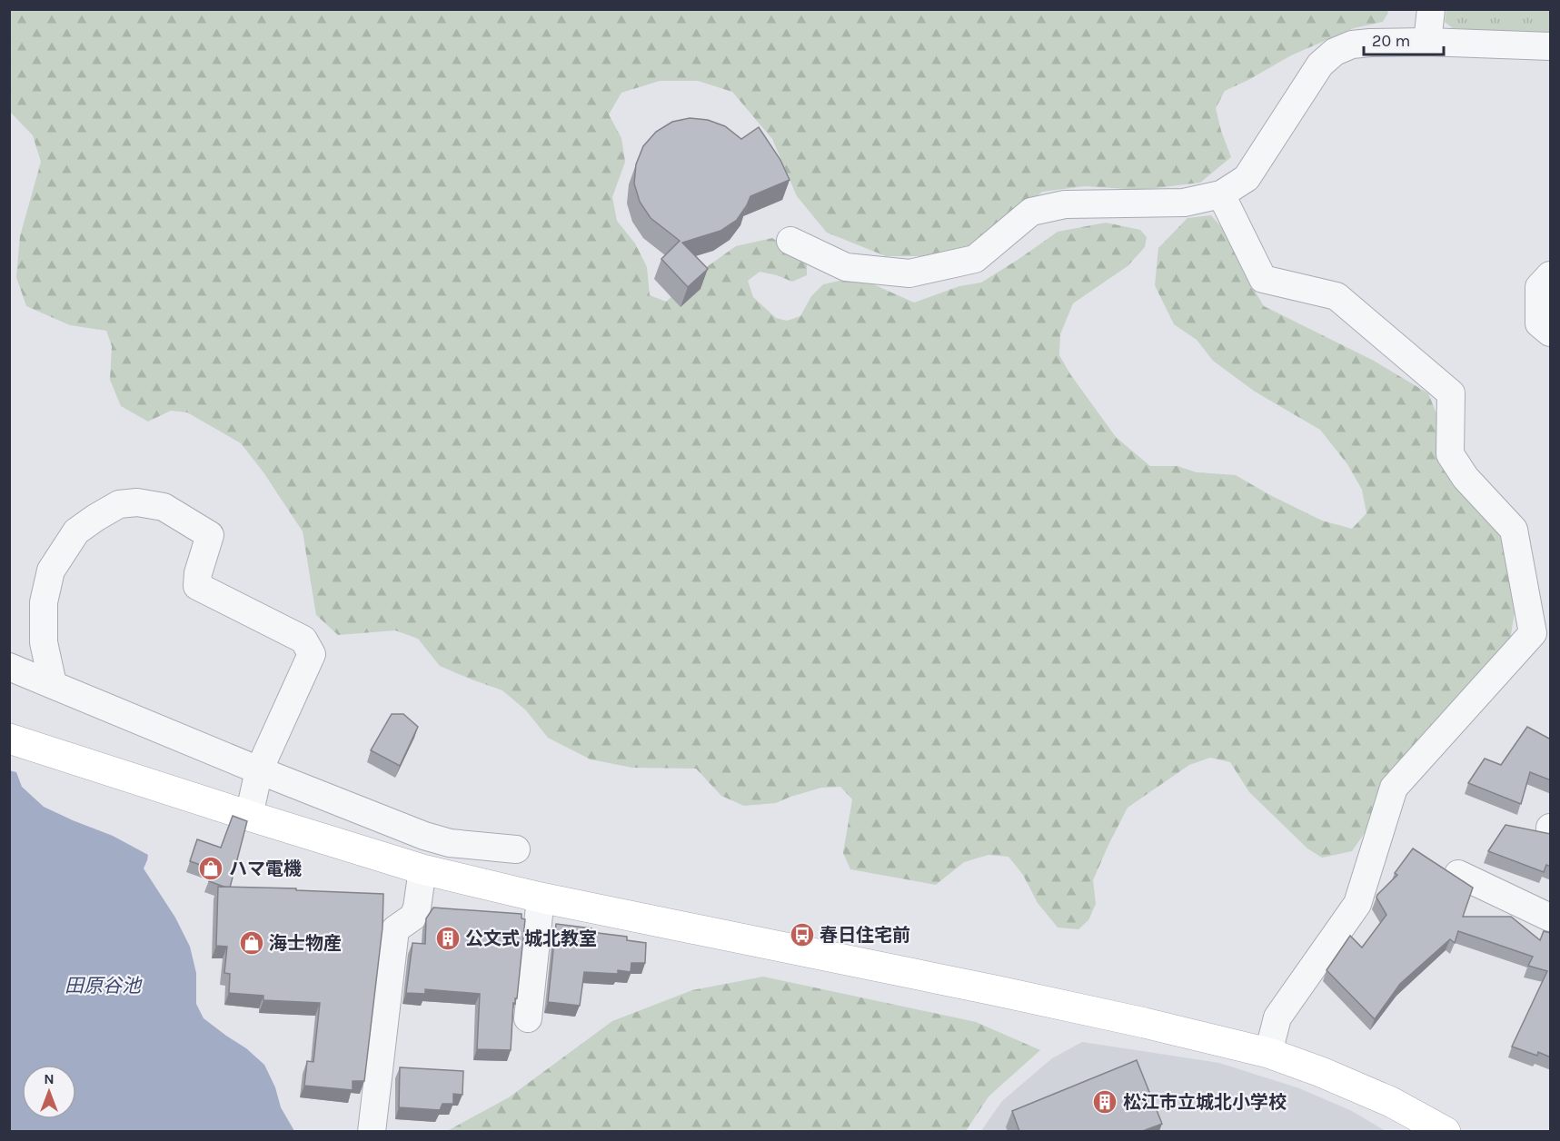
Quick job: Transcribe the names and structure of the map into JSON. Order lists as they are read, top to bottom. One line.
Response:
{"water":["田原谷池"],"places":{"shop":["ハマ電機","海士物産"],"bus stop":["春日住宅前"],"building":["公文式 城北教室","松江市立城北小学校"]},"scale_bar":"20 m","north":"top"}
